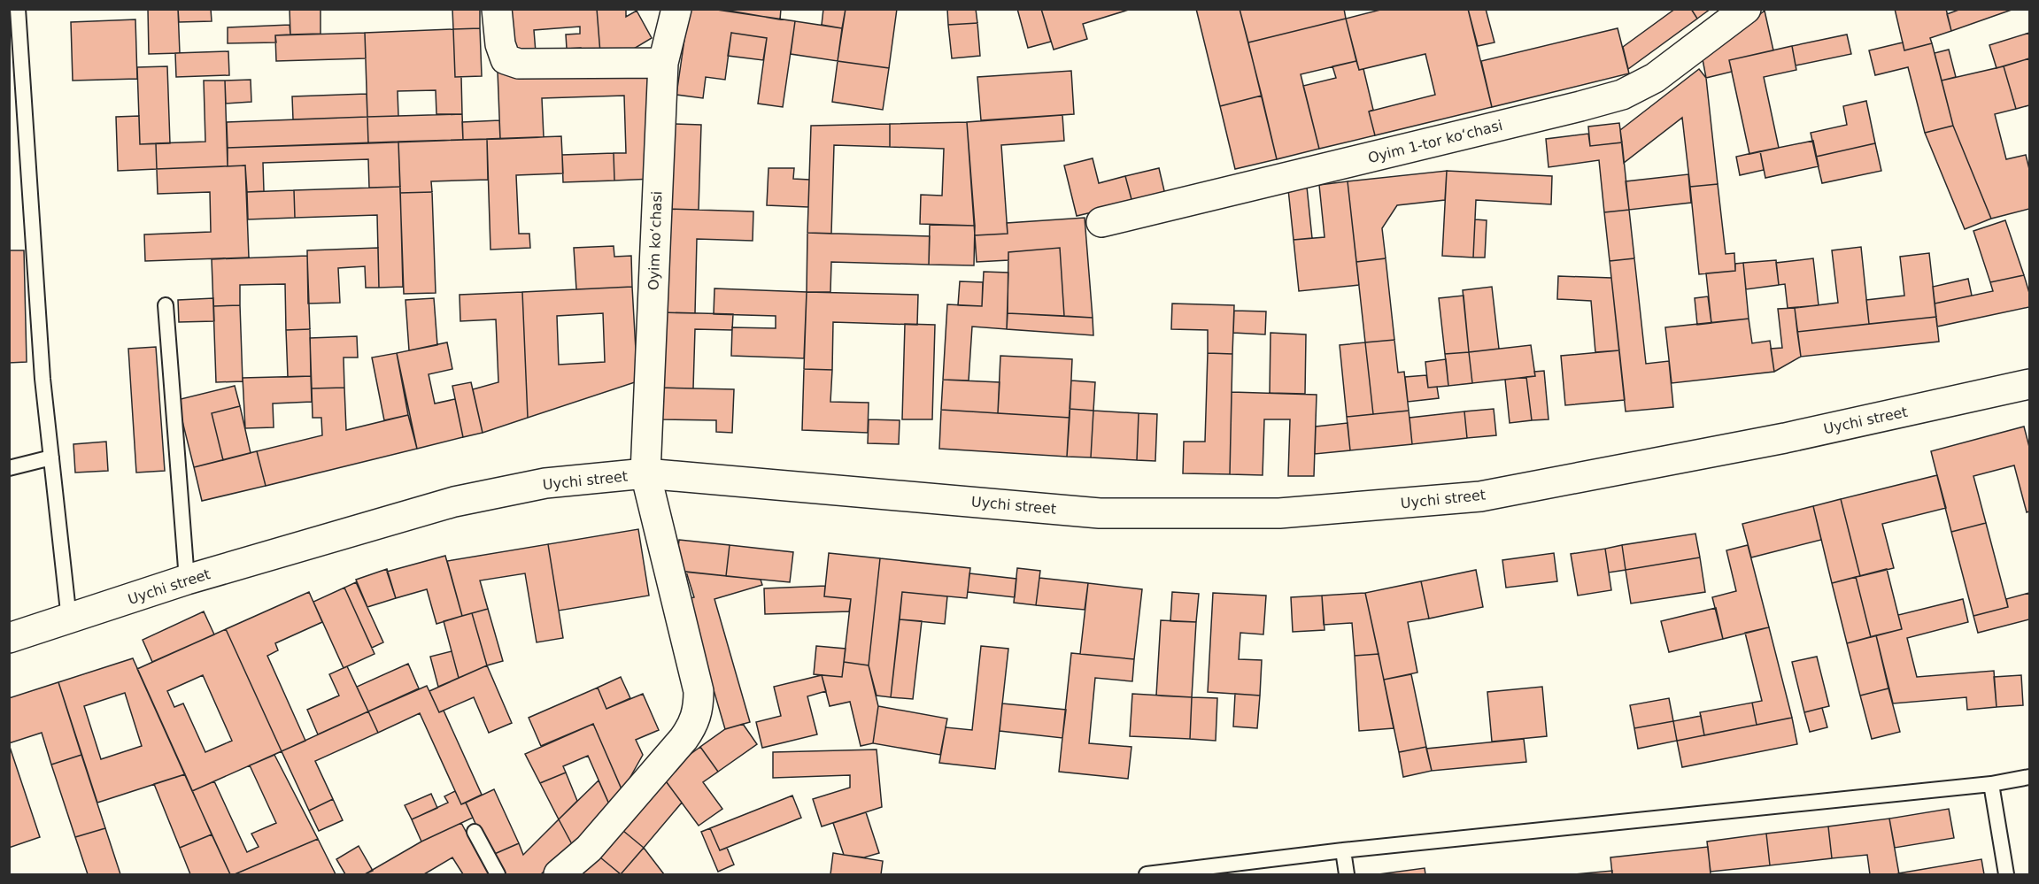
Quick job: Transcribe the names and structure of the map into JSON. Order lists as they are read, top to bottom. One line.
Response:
{"streets":{"main road":["Oyim 1-tor koʻchasi","Oyim koʻchasi","Uychi street"]},"crossings":[["Oyim koʻchasi","Uychi street"]]}
